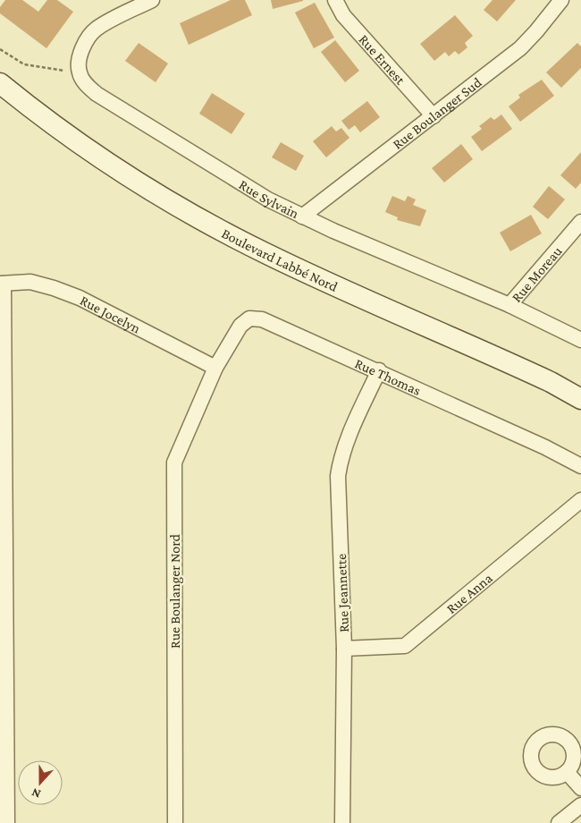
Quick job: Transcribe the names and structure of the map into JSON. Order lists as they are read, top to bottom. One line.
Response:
{"streets":{"main road":["Boulevard Labbé Nord"],"street":["Rue Ernest","Rue Boulanger Sud","Rue Sylvain","Rue Moreau","Rue Jocelyn","Rue Thomas","Rue Boulanger Nord","Rue Anna","Rue Jeannette"]},"crossings":[["Rue Ernest","Rue Boulanger Sud"],["Rue Boulanger Sud","Rue Sylvain"],["Rue Sylvain","Rue Moreau"],["Rue Jocelyn","Rue Thomas"],["Rue Jocelyn","Rue Boulanger Nord"],["Rue Thomas","Rue Boulanger Nord"],["Rue Thomas","Rue Jeannette"],["Rue Anna","Rue Jeannette"]],"north":"bottom"}
